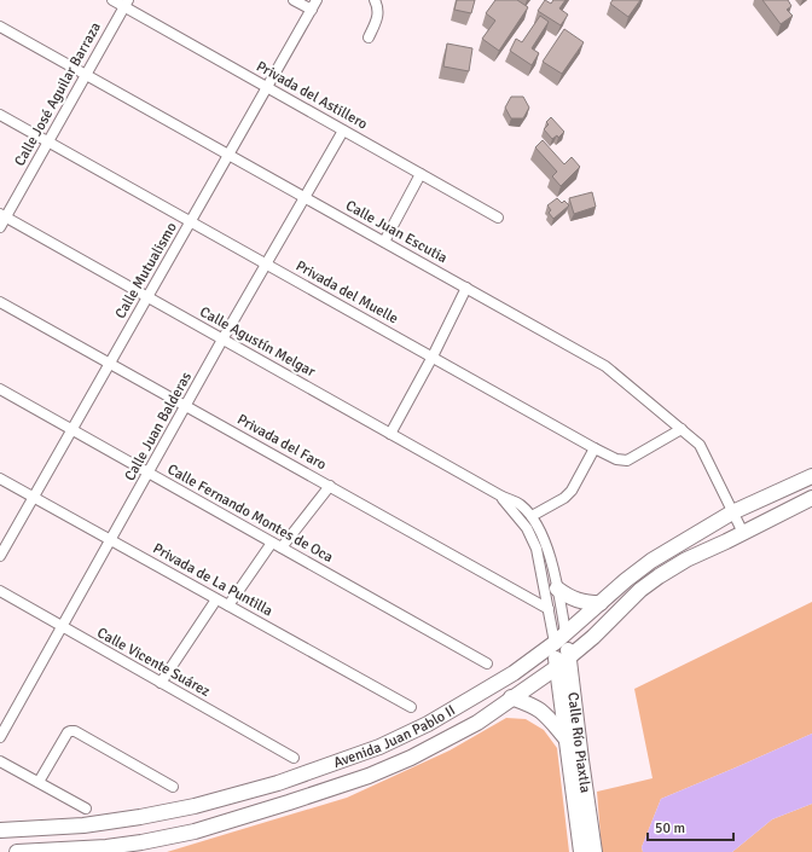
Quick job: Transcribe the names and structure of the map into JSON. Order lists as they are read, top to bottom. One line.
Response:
{"streets":{"main road":["Avenida Juan Pablo II","Calle Río Piaxtla"],"street":["Calle José Aguilar Barraza","Privada del Astillero","Calle Juan Escutia","Calle Mutualismo","Privada del Muelle","Calle Agustín Melgar","Calle Juan Balderas","Privada del Faro","Calle Fernando Montes de Oca","Privada de La Puntilla","Calle Vicente Suárez"]},"crossings":[["Calle José Aguilar Barraza","Privada del Astillero"],["Calle José Aguilar Barraza","Calle Juan Escutia"],["Calle José Aguilar Barraza","Privada del Muelle"],["Calle José Aguilar Barraza","Calle Agustín Melgar"],["Privada del Astillero","Calle Mutualismo"],["Privada del Astillero","Calle Juan Balderas"],["Calle Juan Escutia","Calle Mutualismo"],["Calle Juan Escutia","Privada del Muelle"],["Calle Juan Escutia","Calle Juan Balderas"],["Calle Juan Escutia","Avenida Juan Pablo II"],["Calle Mutualismo","Privada del Muelle"],["Calle Mutualismo","Calle Agustín Melgar"],["Calle Mutualismo","Privada del Faro"],["Calle Mutualismo","Calle Fernando Montes de Oca"],["Calle Mutualismo","Privada de La Puntilla"],["Privada del Muelle","Calle Juan Balderas"],["Calle Agustín Melgar","Calle Juan Balderas"],["Calle Agustín Melgar","Privada del Faro"],["Calle Agustín Melgar","Avenida Juan Pablo II"],["Calle Agustín Melgar","Calle Río Piaxtla"],["Calle Juan Balderas","Privada del Faro"],["Calle Juan Balderas","Calle Fernando Montes de Oca"],["Calle Juan Balderas","Privada de La Puntilla"],["Calle Juan Balderas","Calle Vicente Suárez"],["Avenida Juan Pablo II","Calle Río Piaxtla"]],"scale_bar":"50 m"}
